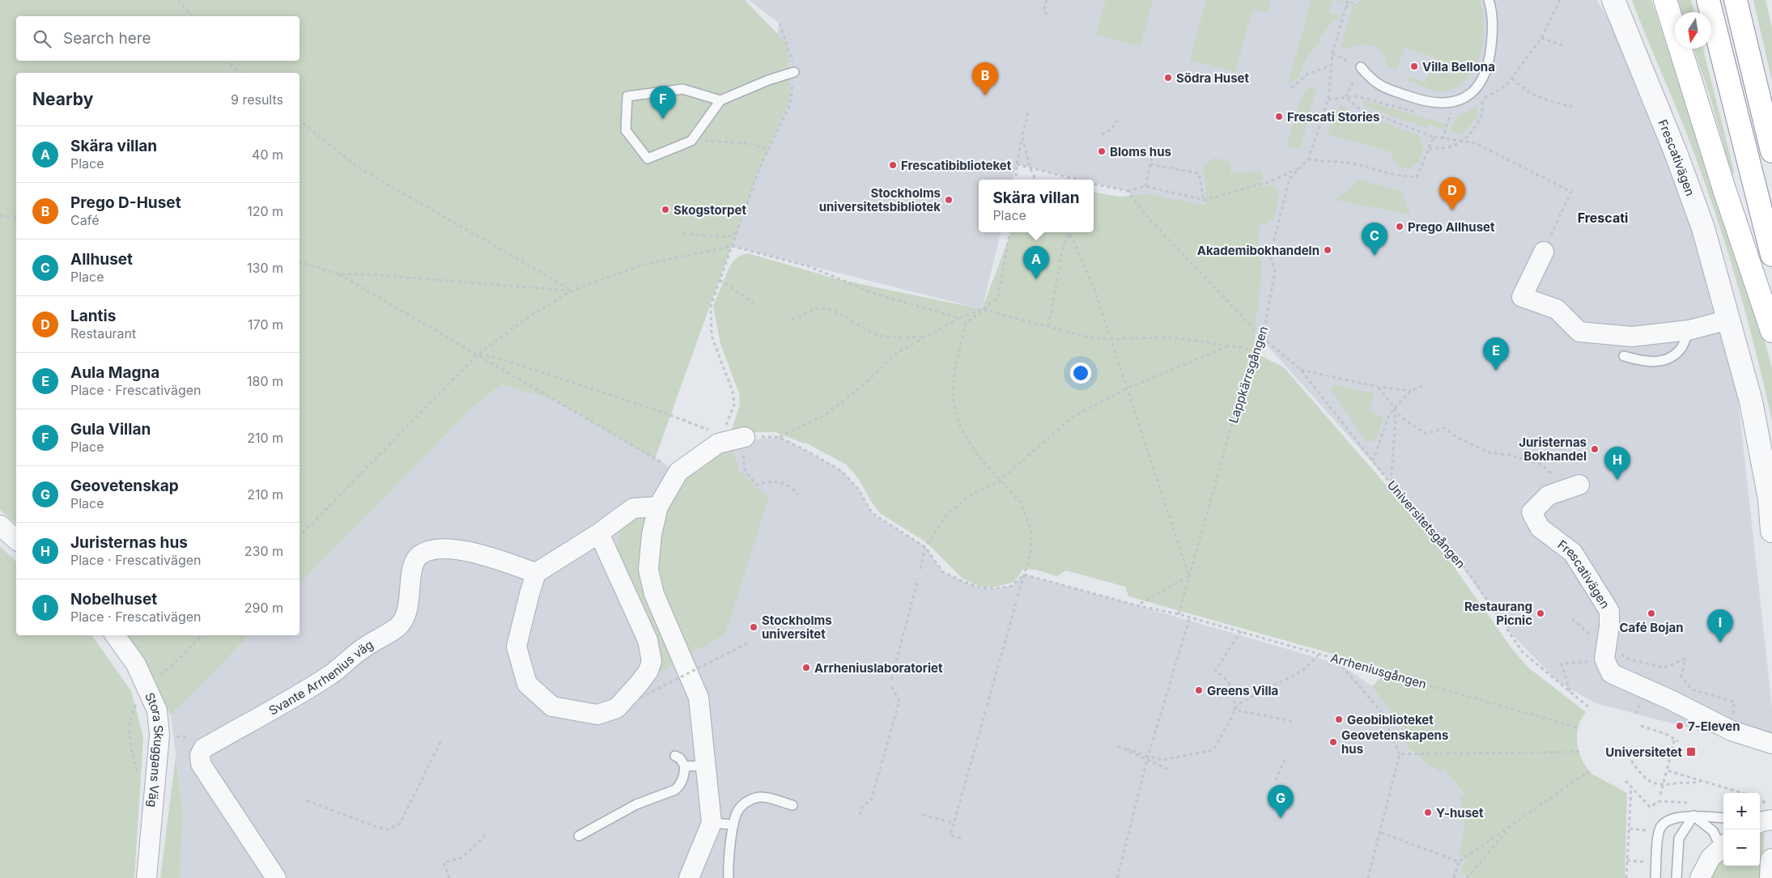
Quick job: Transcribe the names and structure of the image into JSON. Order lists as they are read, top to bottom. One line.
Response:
{"streets":{"street":["Frescativägen","Svante Arrhenius väg","Stora Skuggans Väg"],"path":["Lappkärrsgången","Universitetsgången","Arrheniusgången"]},"crossings":[["Lappkärrsgången","Universitetsgången"],["Lappkärrsgången","Arrheniusgången"]],"districts":["Frescati"],"places":{"other":["Villa Bellona","Södra Huset","Frescati Stories","Bloms hus","Frescatibiblioteket","Stockholms universitetsbibliotek","Skogstorpet","Prego Allhuset","Akademibokhandeln","Juristernas Bokhandel","Restaurang Picnic","Café Bojan","Stockholms universitet","Arrheniuslaboratoriet","Greens Villa","Geobiblioteket","7-Eleven","Geovetenskapens hus","Y-huset"],"transit":["Universitetet"]},"north":"bottom","page":{"search":"Search here","pins":["B","F","D","C","A","E","H","I","G"],"heading":["Nearby","9 results"],"list":[{"mark":"A","name":"Skära villan","note":"Place","value":"40 m"},{"mark":"B","name":"Prego D-Huset","note":"Café","value":"120 m"},{"mark":"C","name":"Allhuset","note":"Place","value":"130 m"},{"mark":"D","name":"Lantis","note":"Restaurant","value":"170 m"},{"mark":"E","name":"Aula Magna","note":"Place · Frescativägen","value":"180 m"},{"mark":"F","name":"Gula Villan","note":"Place","value":"210 m"},{"mark":"G","name":"Geovetenskap","note":"Place","value":"210 m"},{"mark":"H","name":"Juristernas hus","note":"Place · Frescativägen","value":"230 m"},{"mark":"I","name":"Nobelhuset","note":"Place · Frescativägen","value":"290 m"}],"popup":["Skära villan","Place"],"map_buttons":["+","−"]}}
